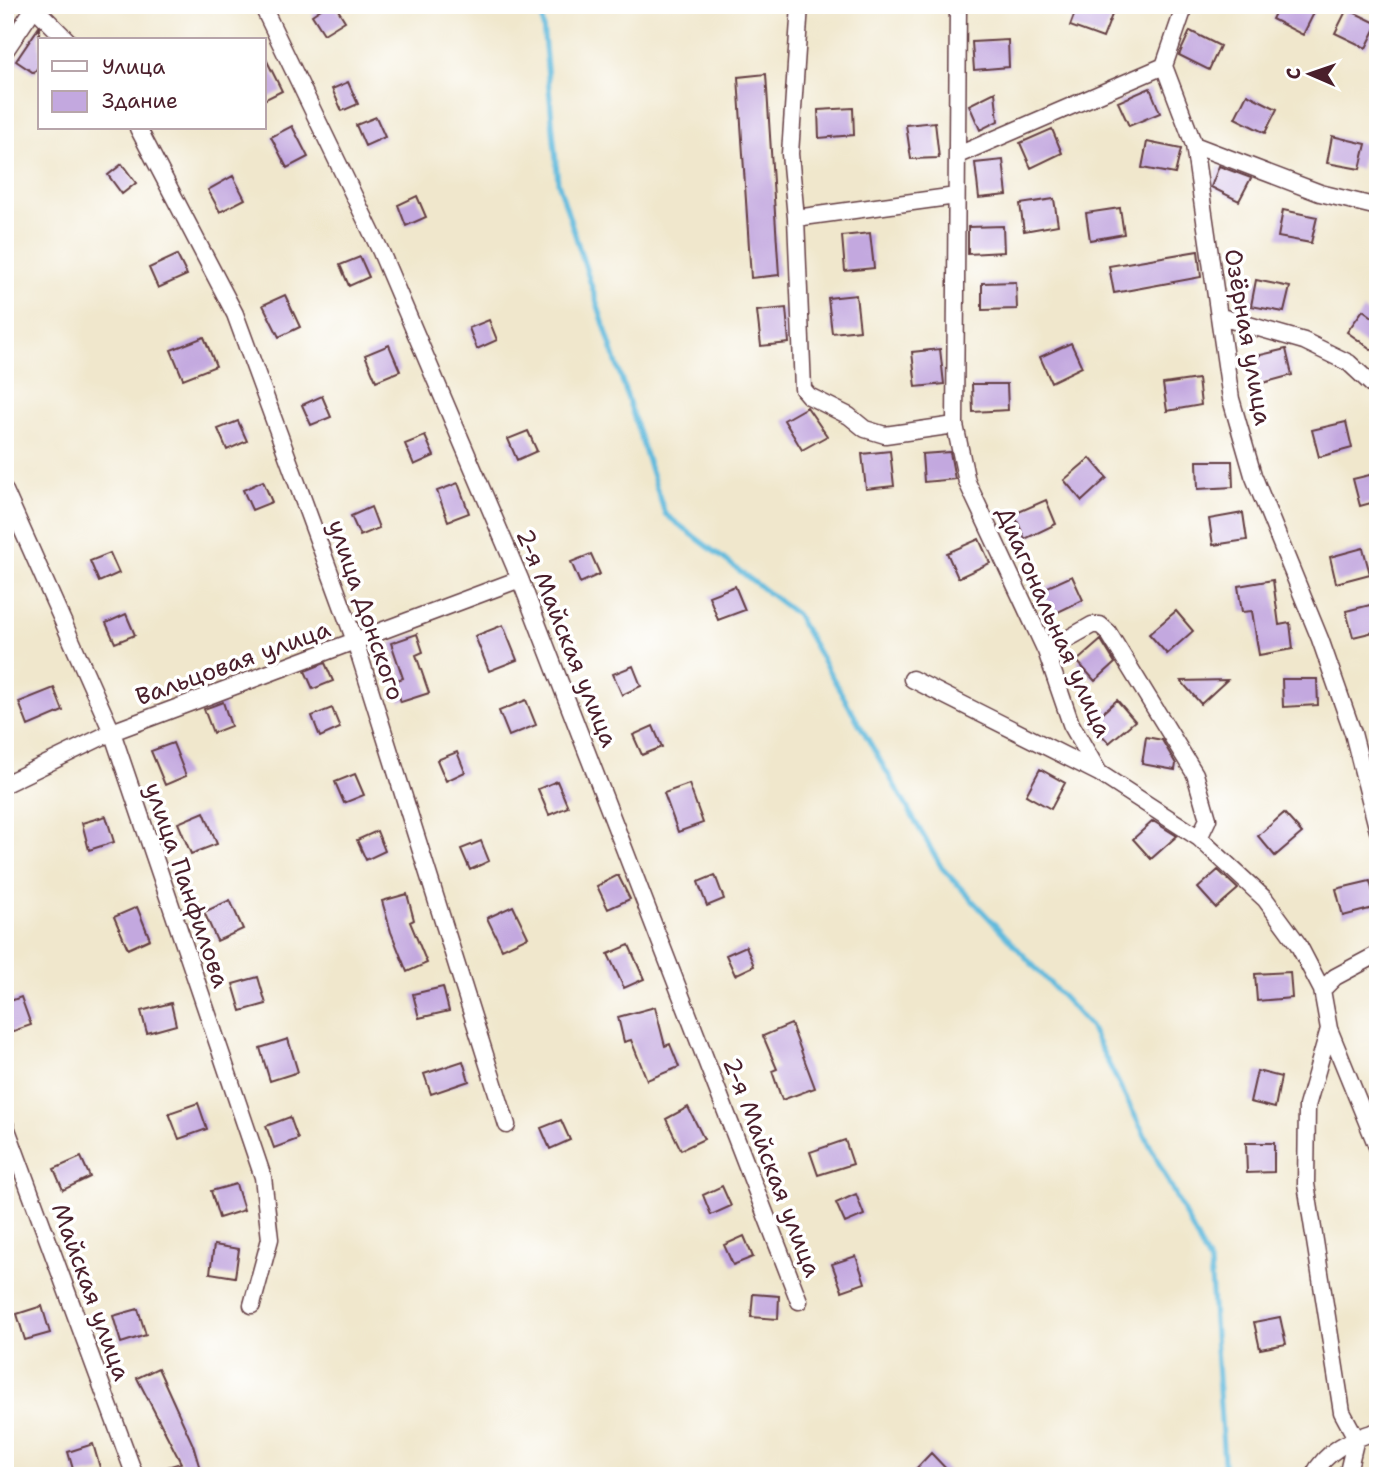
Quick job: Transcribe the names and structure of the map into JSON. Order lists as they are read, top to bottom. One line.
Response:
{"streets":{"street":["Озёрная улица","улица Донского","Диагональная улица","2-я Майская улица","Вальцовая улица","улица Панфилова","Майская улица"]},"crossings":[["улица Донского","Вальцовая улица"],["2-я Майская улица","Вальцовая улица"],["Вальцовая улица","улица Панфилова"]],"legend":["Улица","Здание"],"north":"left"}
